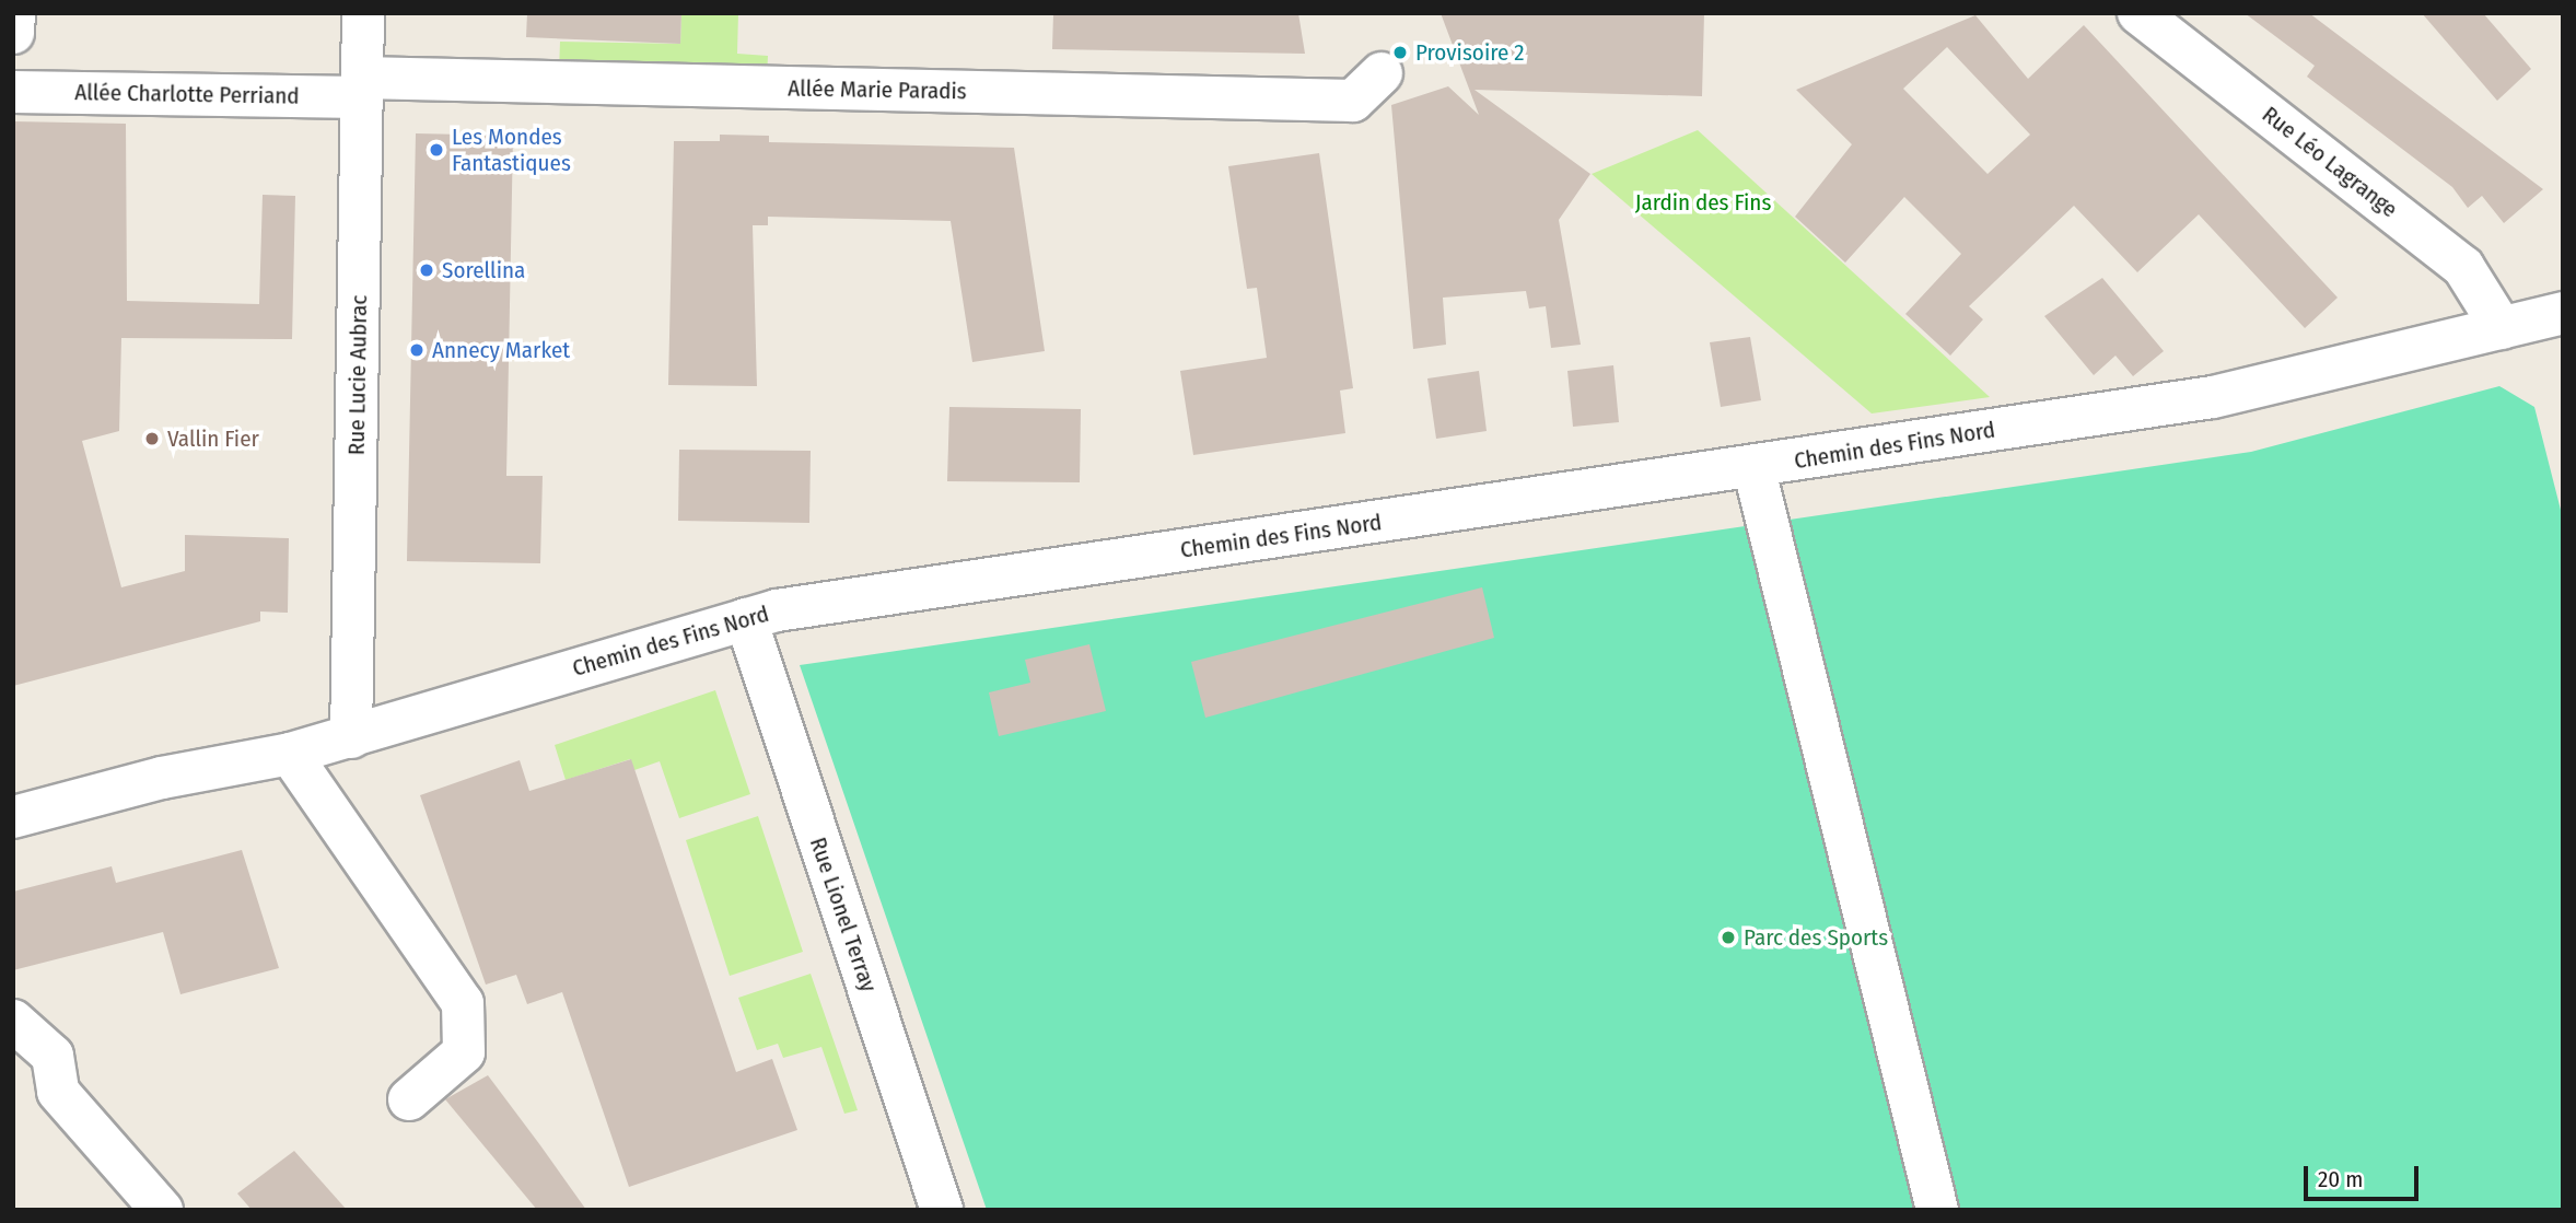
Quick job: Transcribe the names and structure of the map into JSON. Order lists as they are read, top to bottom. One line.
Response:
{"streets":{"street":["Allée Marie Paradis","Allée Charlotte Perriand","Rue Léo Lagrange","Rue Lucie Aubrac","Chemin des Fins Nord","Rue Lionel Terray"]},"crossings":[["Allée Marie Paradis","Allée Charlotte Perriand"],["Allée Marie Paradis","Rue Lucie Aubrac"],["Allée Charlotte Perriand","Rue Lucie Aubrac"],["Rue Léo Lagrange","Chemin des Fins Nord"],["Rue Lucie Aubrac","Chemin des Fins Nord"],["Chemin des Fins Nord","Rue Lionel Terray"]],"parks":["Jardin des Fins"],"places":["Provisoire 2","Les Mondes Fantastiques","Sorellina","Annecy Market","Vallin Fier","Parc des Sports"],"scale_bar":"20 m"}
